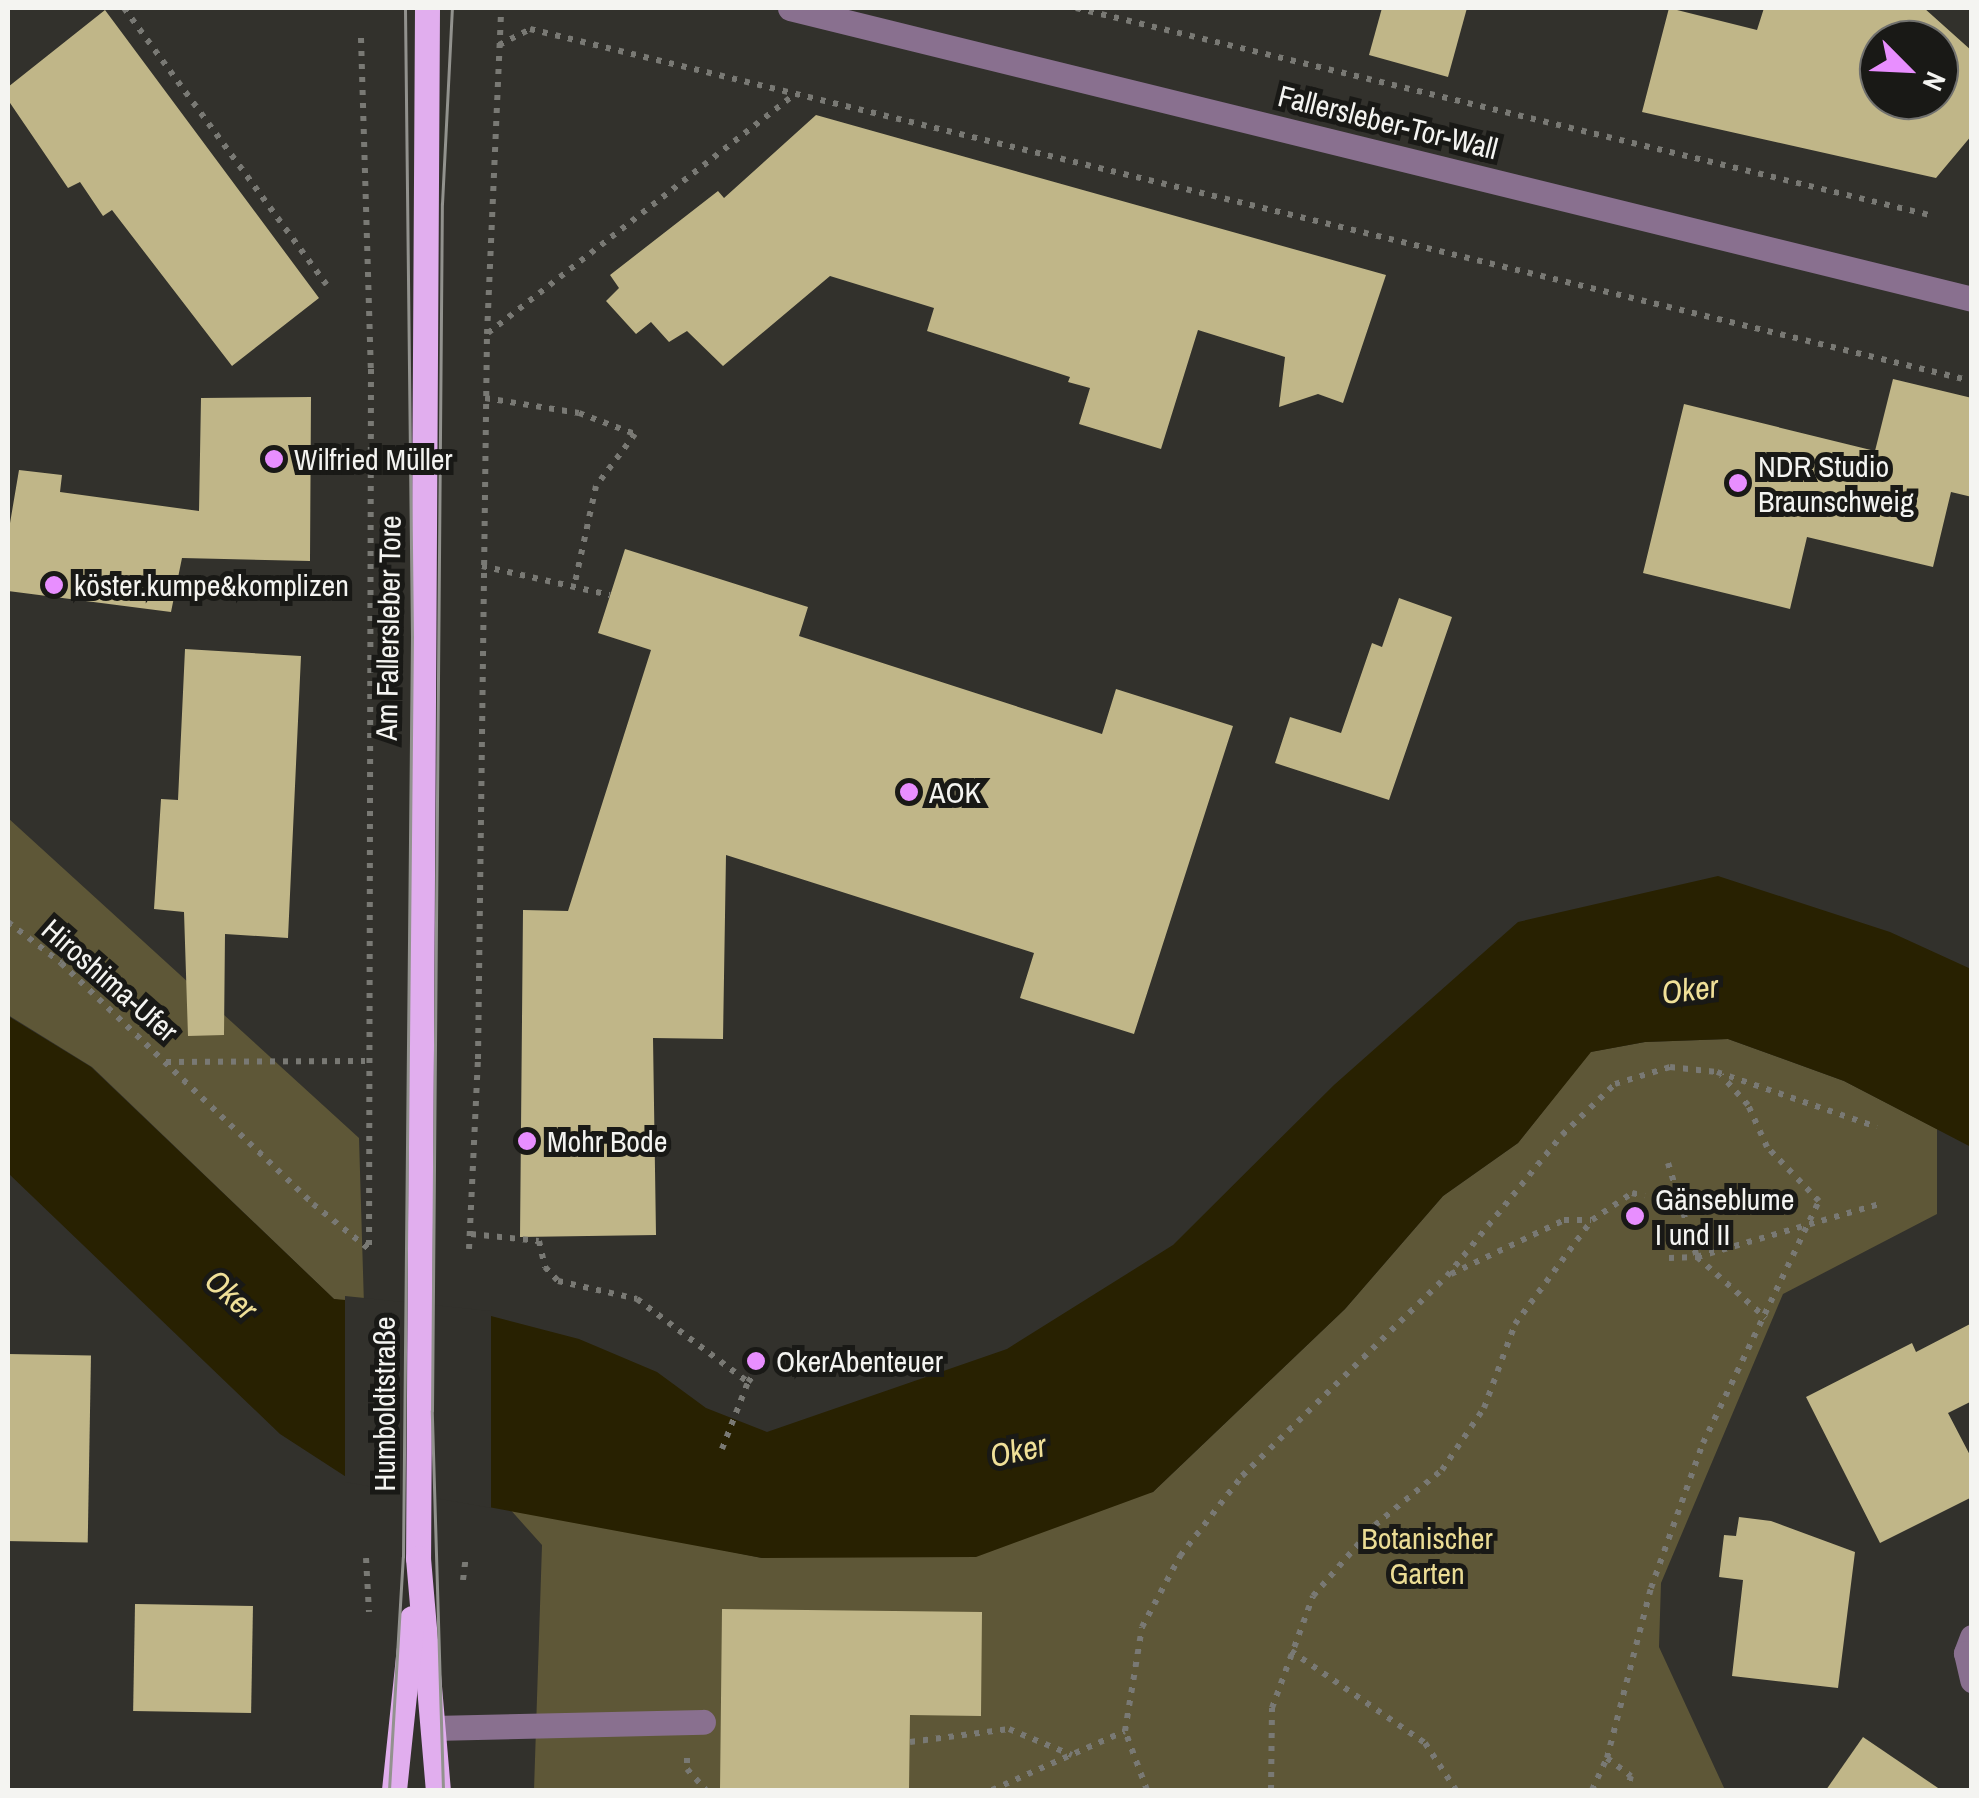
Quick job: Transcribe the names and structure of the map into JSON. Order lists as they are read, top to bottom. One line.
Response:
{"streets":{"main road":["Am Fallersleber Tore","Humboldtstraße"],"street":["Fallersleber-Tor-Wall"],"path":["Hiroshima-Ufer"]},"crossings":[["Am Fallersleber Tore","Humboldtstraße"]],"water":["Oker"],"parks":["Botanischer Garten"],"places":["Wilfried Müller","NDR Studio Braunschweig","köster.kumpe&komplizen","AOK","Mohr Bode","Gänseblume I und II","OkerAbenteuer"],"north":"bottom right"}
